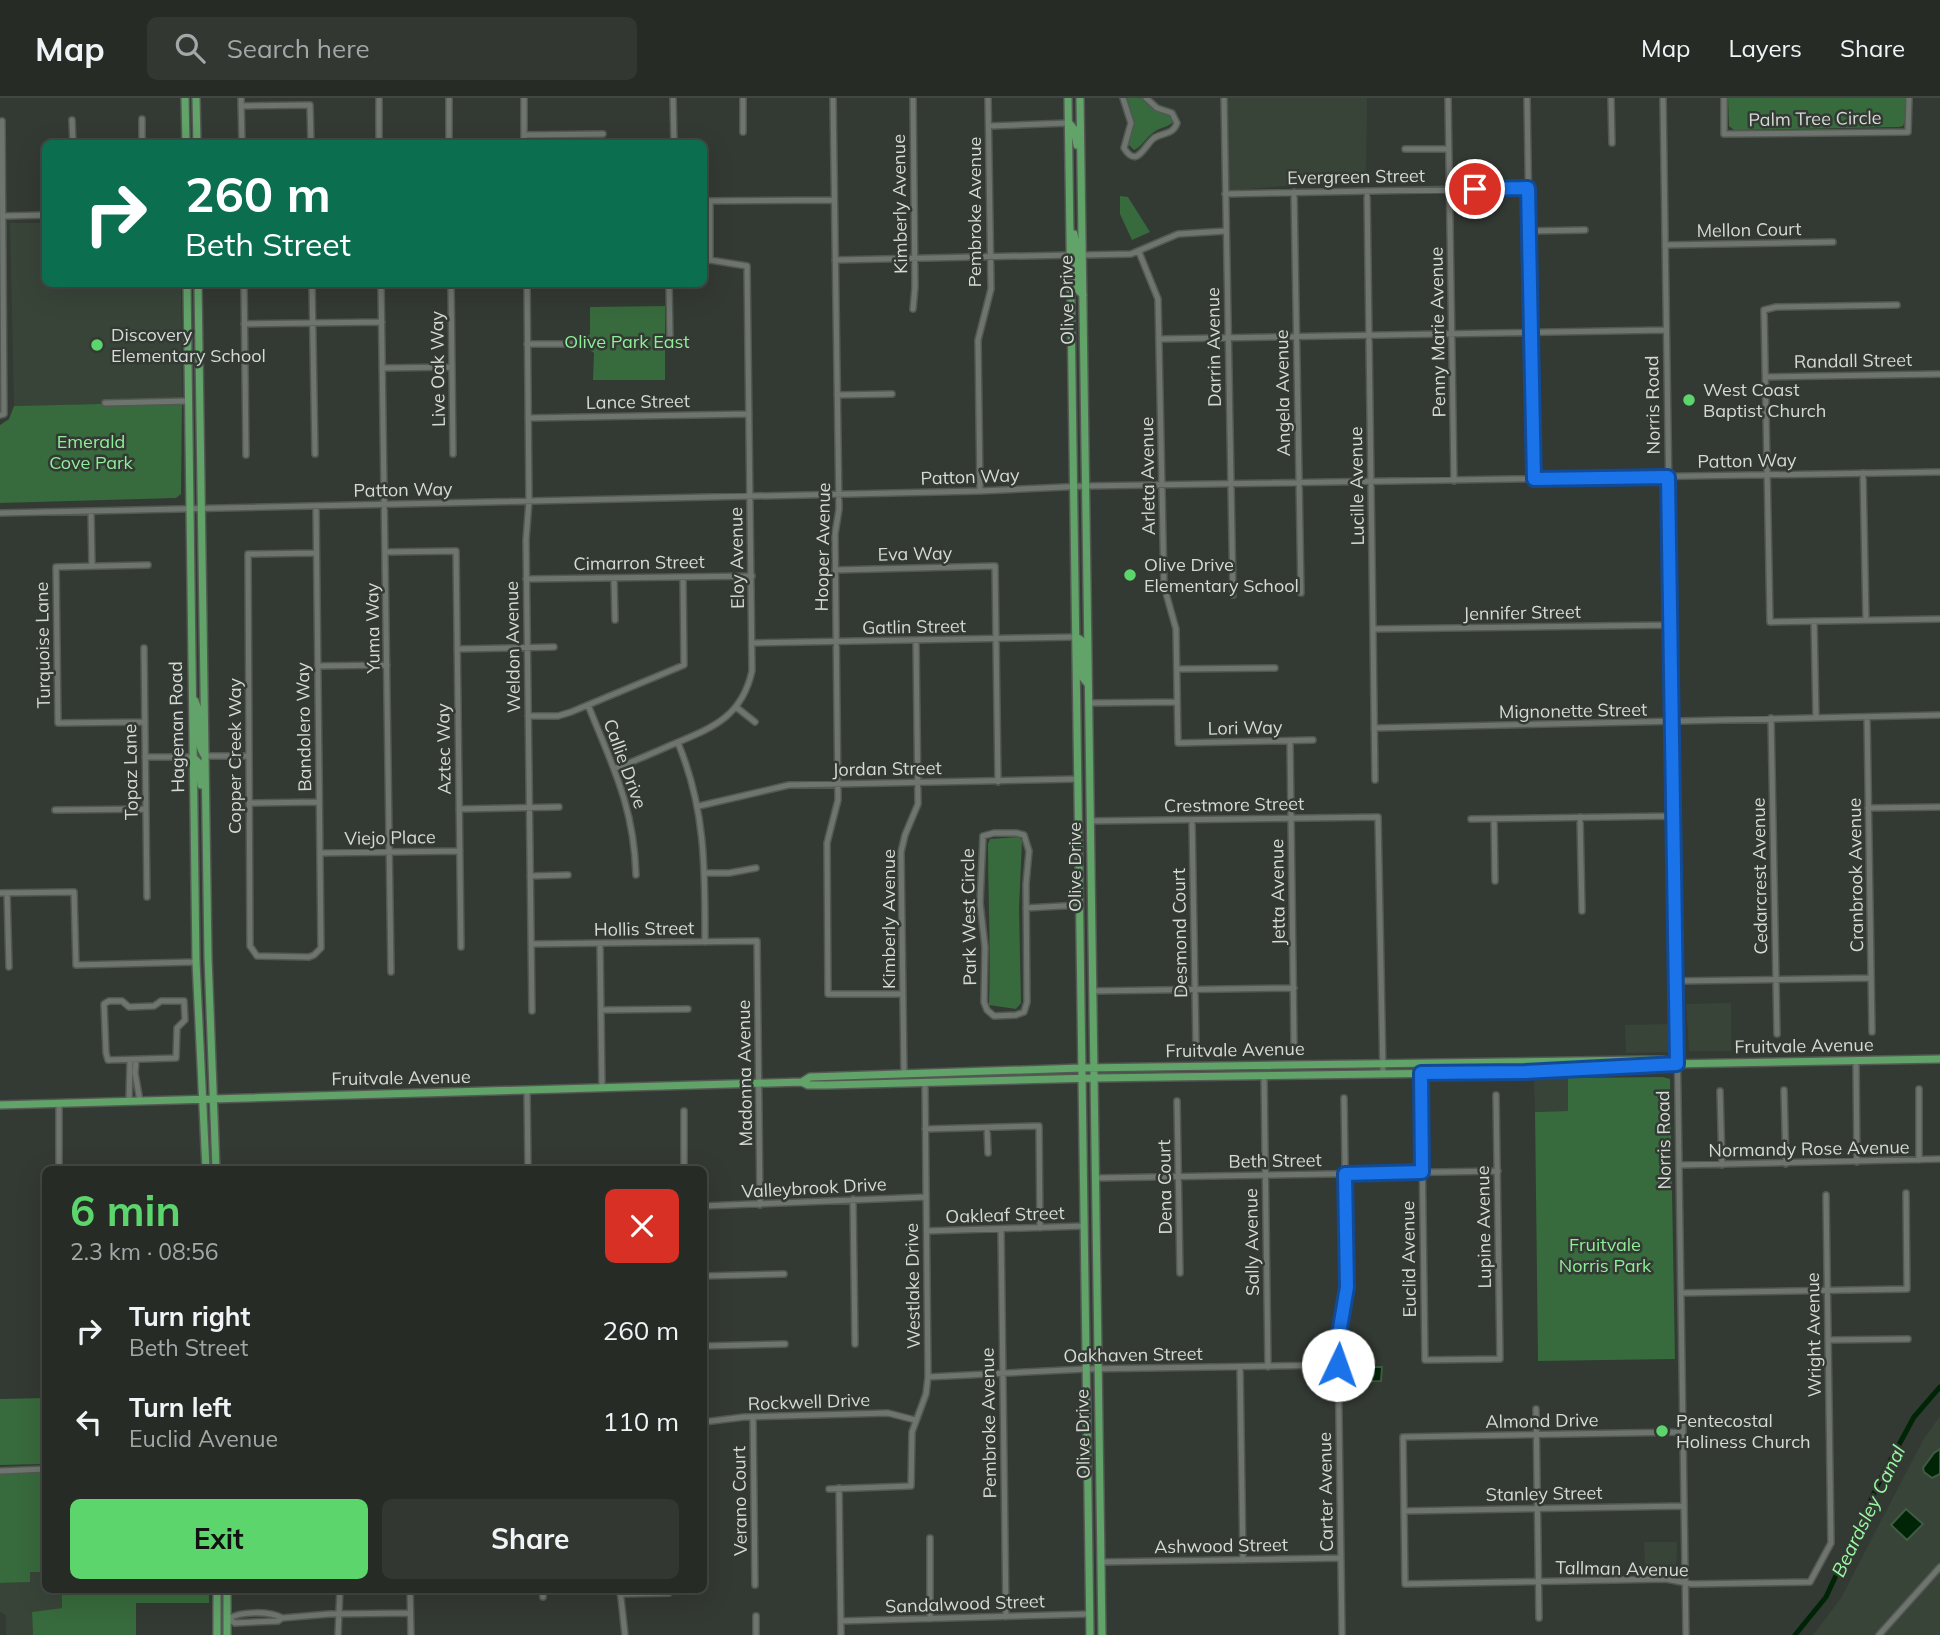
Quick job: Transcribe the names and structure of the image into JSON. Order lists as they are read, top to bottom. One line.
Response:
{"streets":{"main road":["Olive Drive","Hageman Road","Fruitvale Avenue"],"street":["Palm Tree Circle","Evergreen Street","Kimberly Avenue","Pembroke Avenue","Mellon Court","Penny Marie Avenue","Darrin Avenue","Randall Street","Live Oak Way","Angela Avenue","Lance Street","Norris Road","Patton Way","Arleta Avenue","Lucille Avenue","Hooper Avenue","Eva Way","Eloy Avenue","Cimarron Street","Jennifer Street","Gatlin Street","Yuma Way","Turquoise Lane","Weldon Avenue","Mignonette Street","Bandolero Way","Lori Way","Aztec Way","Copper Creek Way","Callie Drive","Jordan Street","Topaz Lane","Crestmore Street","Viejo Place","Cranbrook Avenue","Cedarcrest Avenue","Jetta Avenue","Park West Circle","Hollis Street","Desmond Court","Madonna Avenue","Normandy Rose Avenue","Beth Street","Dena Court","Valleybrook Drive","Oakleaf Street","Lupine Avenue","Sally Avenue","Euclid Avenue","Westlake Drive","Wright Avenue","Oakhaven Street","Rockwell Drive","Almond Drive","Carter Avenue","Stanley Street","Verano Court","Ashwood Street","Tallman Avenue","Sandalwood Street"]},"crossings":[["Evergreen Street","Penny Marie Avenue"],["Evergreen Street","Darrin Avenue"],["Evergreen Street","Angela Avenue"],["Evergreen Street","Lucille Avenue"],["Kimberly Avenue","Hooper Avenue"],["Kimberly Avenue","Gatlin Street"],["Kimberly Avenue","Jordan Street"],["Kimberly Avenue","Fruitvale Avenue"],["Pembroke Avenue","Patton Way"],["Pembroke Avenue","Oakleaf Street"],["Pembroke Avenue","Oakhaven Street"],["Pembroke Avenue","Sandalwood Street"],["Mellon Court","Norris Road"],["Olive Drive","Patton Way"],["Olive Drive","Gatlin Street"],["Olive Drive","Jordan Street"],["Olive Drive","Crestmore Street"],["Olive Drive","Fruitvale Avenue"],["Olive Drive","Beth Street"],["Olive Drive","Oakleaf Street"],["Olive Drive","Oakhaven Street"],["Olive Drive","Ashwood Street"],["Olive Drive","Sandalwood Street"],["Penny Marie Avenue","Patton Way"],["Darrin Avenue","Patton Way"],["Angela Avenue","Patton Way"],["Lance Street","Eloy Avenue"],["Lance Street","Weldon Avenue"],["Norris Road","Patton Way"],["Norris Road","Jennifer Street"],["Norris Road","Mignonette Street"],["Norris Road","Fruitvale Avenue"],["Norris Road","Normandy Rose Avenue"],["Norris Road","Almond Drive"],["Norris Road","Stanley Street"],["Norris Road","Tallman Avenue"],["Patton Way","Arleta Avenue"],["Patton Way","Lucille Avenue"],["Patton Way","Hooper Avenue"],["Patton Way","Eloy Avenue"],["Patton Way","Yuma Way"],["Patton Way","Weldon Avenue"],["Patton Way","Hageman Road"],["Patton Way","Bandolero Way"],["Arleta Avenue","Lori Way"],["Lucille Avenue","Jennifer Street"],["Lucille Avenue","Mignonette Street"],["Hooper Avenue","Eva Way"],["Hooper Avenue","Gatlin Street"],["Hooper Avenue","Jordan Street"],["Eva Way","Gatlin Street"],["Eloy Avenue","Cimarron Street"],["Eloy Avenue","Gatlin Street"],["Eloy Avenue","Callie Drive"],["Cimarron Street","Weldon Avenue"],["Yuma Way","Aztec Way"],["Yuma Way","Viejo Place"],["Turquoise Lane","Topaz Lane"],["Weldon Avenue","Hollis Street"],["Mignonette Street","Cranbrook Avenue"],["Mignonette Street","Cedarcrest Avenue"],["Hageman Road","Fruitvale Avenue"],["Bandolero Way","Copper Creek Way"],["Bandolero Way","Viejo Place"],["Lori Way","Jetta Avenue"],["Aztec Way","Viejo Place"],["Crestmore Street","Jetta Avenue"],["Crestmore Street","Desmond Court"],["Crestmore Street","Fruitvale Avenue"],["Hollis Street","Madonna Avenue"],["Fruitvale Avenue","Madonna Avenue"],["Fruitvale Avenue","Sally Avenue"],["Fruitvale Avenue","Euclid Avenue"],["Fruitvale Avenue","Westlake Drive"],["Madonna Avenue","Valleybrook Drive"],["Beth Street","Dena Court"],["Beth Street","Lupine Avenue"],["Beth Street","Sally Avenue"],["Beth Street","Euclid Avenue"],["Beth Street","Carter Avenue"],["Valleybrook Drive","Westlake Drive"],["Oakleaf Street","Westlake Drive"],["Lupine Avenue","Euclid Avenue"],["Sally Avenue","Oakhaven Street"],["Westlake Drive","Oakhaven Street"],["Westlake Drive","Rockwell Drive"],["Wright Avenue","Tallman Avenue"],["Oakhaven Street","Carter Avenue"],["Rockwell Drive","Verano Court"],["Almond Drive","Stanley Street"],["Almond Drive","Tallman Avenue"],["Carter Avenue","Ashwood Street"],["Stanley Street","Tallman Avenue"]],"water":["Beardsley Canal"],"parks":["Olive Park East","Emerald Cove Park","Fruitvale Norris Park"],"places":["Discovery Elementary School","West Coast Baptist Church","Olive Drive Elementary School","Pentecostal Holiness Church"],"page":{"header":"Map","search":"Search here","nav":["Map","Layers","Share"],"turn":["260 m","Beth Street"],"heading":["6 min","2.3 km · 08:56"],"list":[{"name":"Turn right","note":"Beth Street","value":"260 m"},{"name":"Turn left","note":"Euclid Avenue","value":"110 m"}],"buttons":["Exit","Share"]}}
